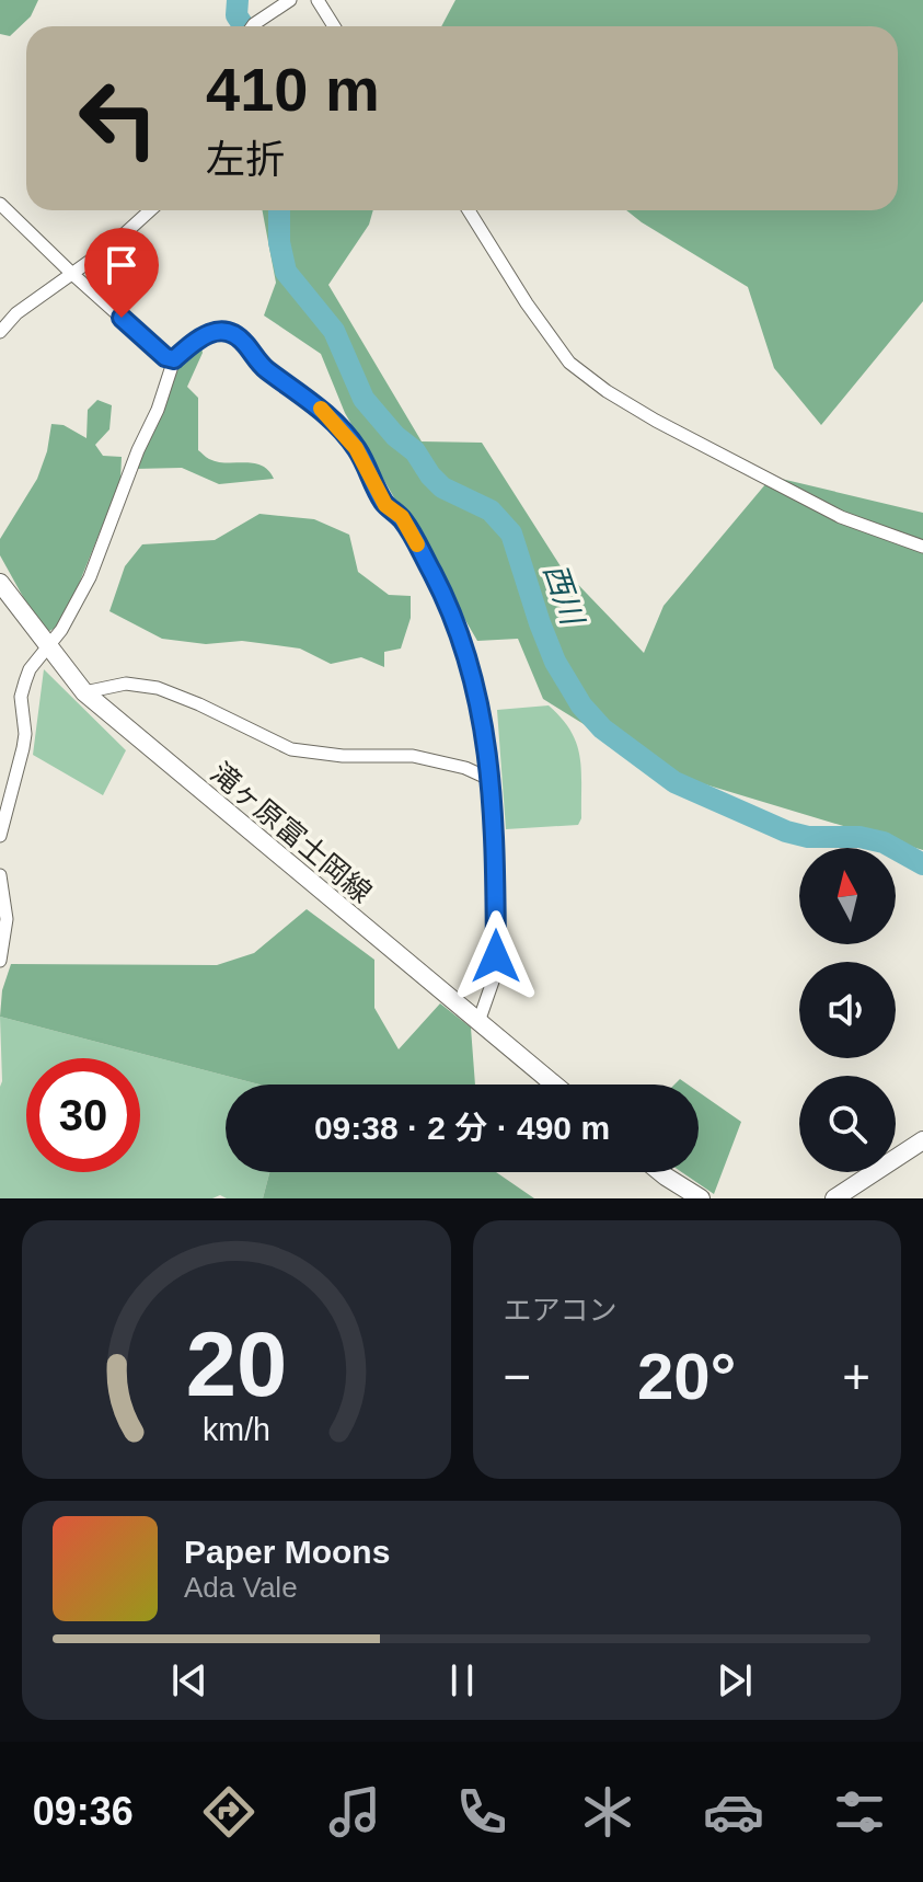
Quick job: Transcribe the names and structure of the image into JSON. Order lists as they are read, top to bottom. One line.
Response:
{"streets":{"main road":["滝ヶ原富士岡線"]},"water":["西川"],"north":"top","page":{"turn":["410 m","左折"],"limit":"30","trip":"09:38 · 2 分 · 490 m","tile":"エアコン","heat":["−","20°","+"],"song":["Paper Moons","Ada Vale"],"tabs":"09:36","gauge":["20","km/h"]}}
